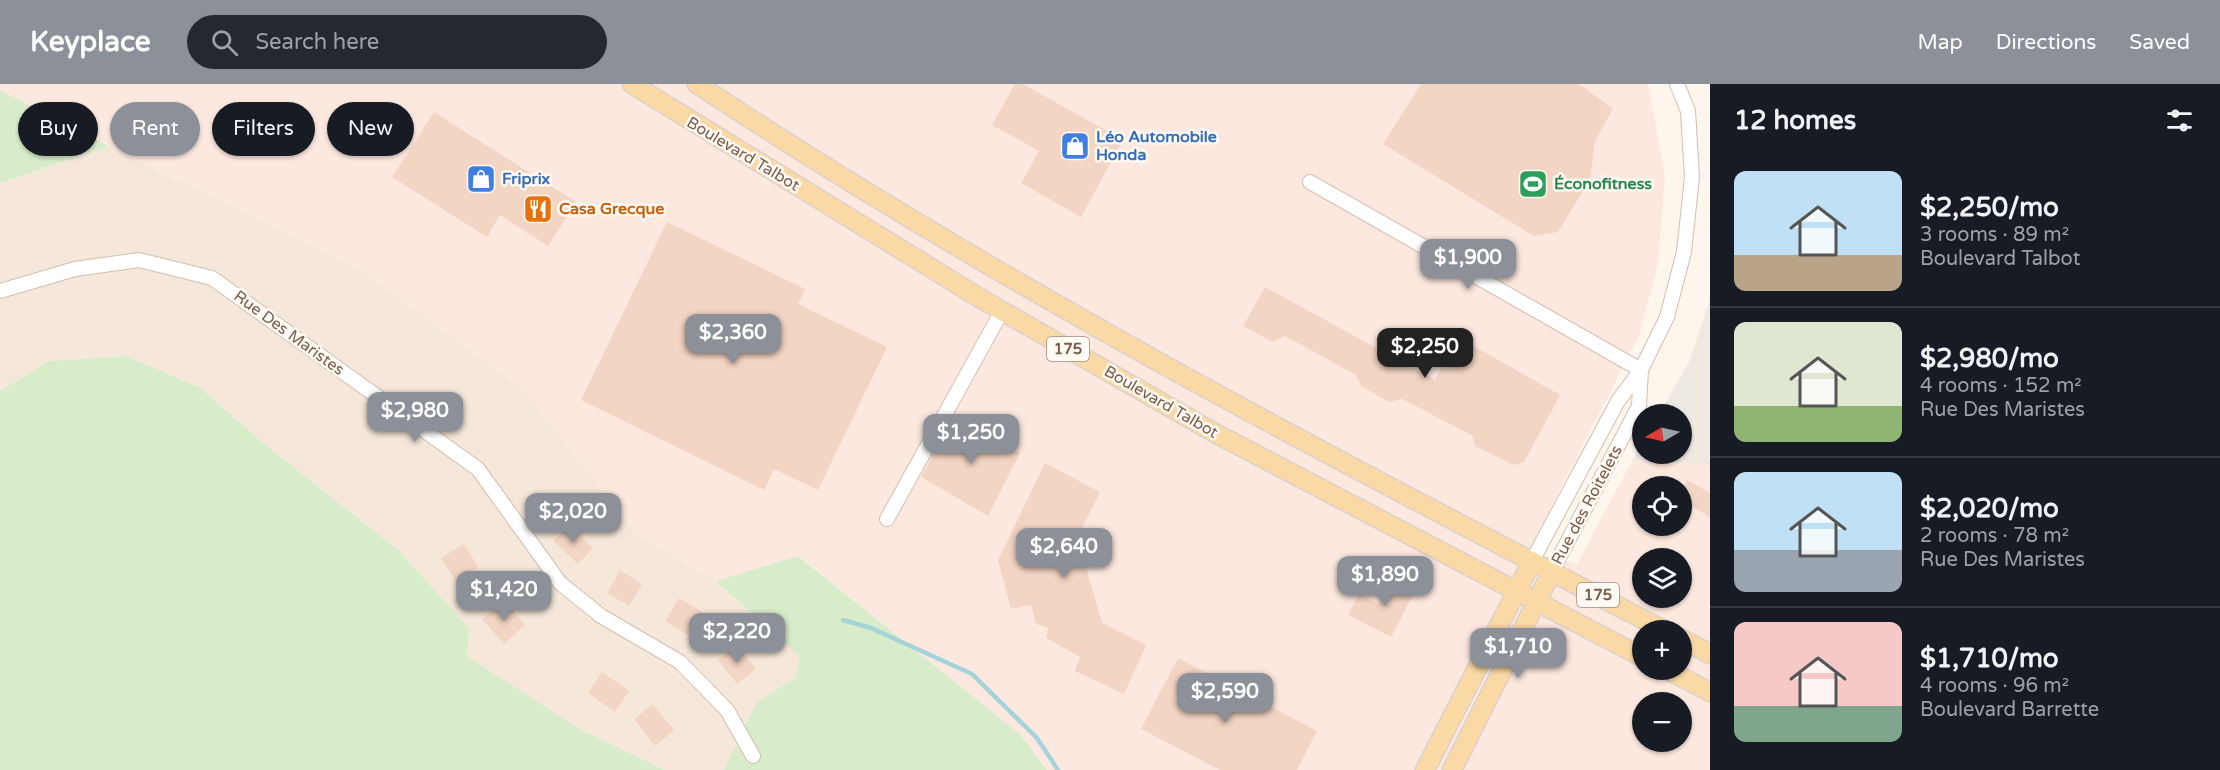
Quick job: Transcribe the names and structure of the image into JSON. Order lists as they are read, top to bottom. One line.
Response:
{"streets":{"main road":["Boulevard Talbot","175"],"street":["Rue Des Maristes","Rue des Roitelets"]},"crossings":[["Boulevard Talbot","Rue des Roitelets"]],"places":{"shop":["Léo Automobile Honda","Friprix"],"sports":["Éconofitness"],"restaurant":["Casa Grecque"]},"north":"left","page":{"header":"Keyplace","search":"Search here","nav":["Map","Directions","Saved"],"heading":"12 homes","chip":["Buy","Rent","Filters","New"],"list":[{"name":"$2,250/mo","note":"3 rooms · 89 m² · Boulevard Talbot"},{"name":"$2,980/mo","note":"4 rooms · 152 m² · Rue Des Maristes"},{"name":"$2,020/mo","note":"2 rooms · 78 m² · Rue Des Maristes"},{"name":"$1,710/mo","note":"4 rooms · 96 m² · Boulevard Barrette"}],"price":["$1,900","$2,360","$2,250","$2,980","$1,250","$2,020","$2,640","$1,890","$1,420","$2,220","$1,710","$2,590"],"map_buttons":["+","−"]}}
